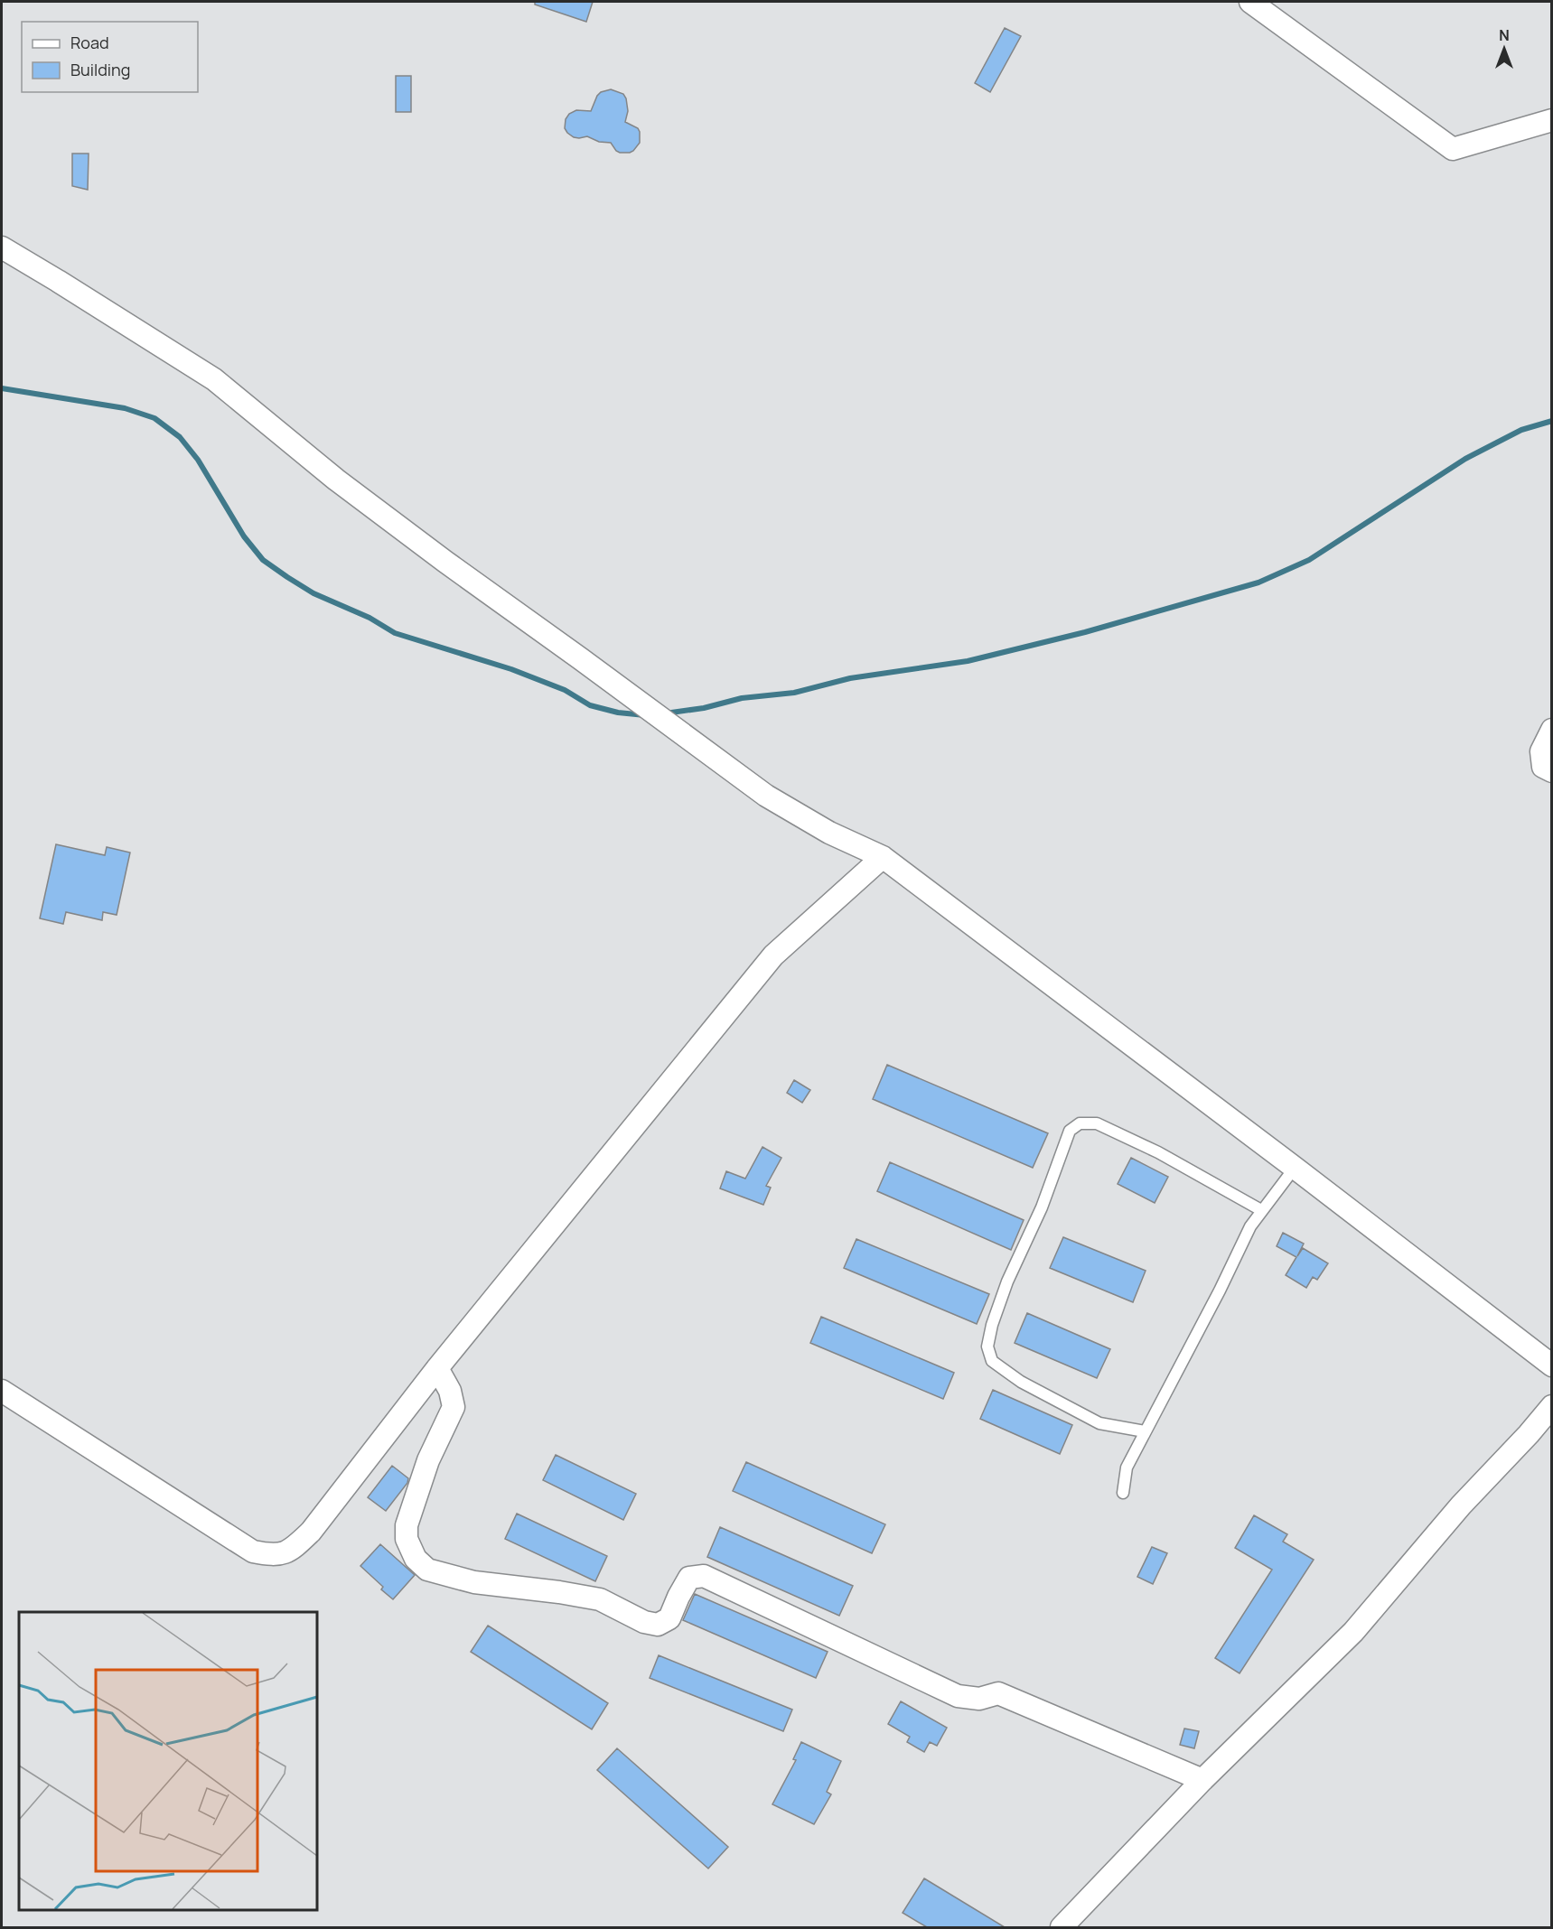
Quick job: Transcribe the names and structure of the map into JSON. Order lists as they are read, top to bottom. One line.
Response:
{"legend":["Road","Building"],"north":"top"}
